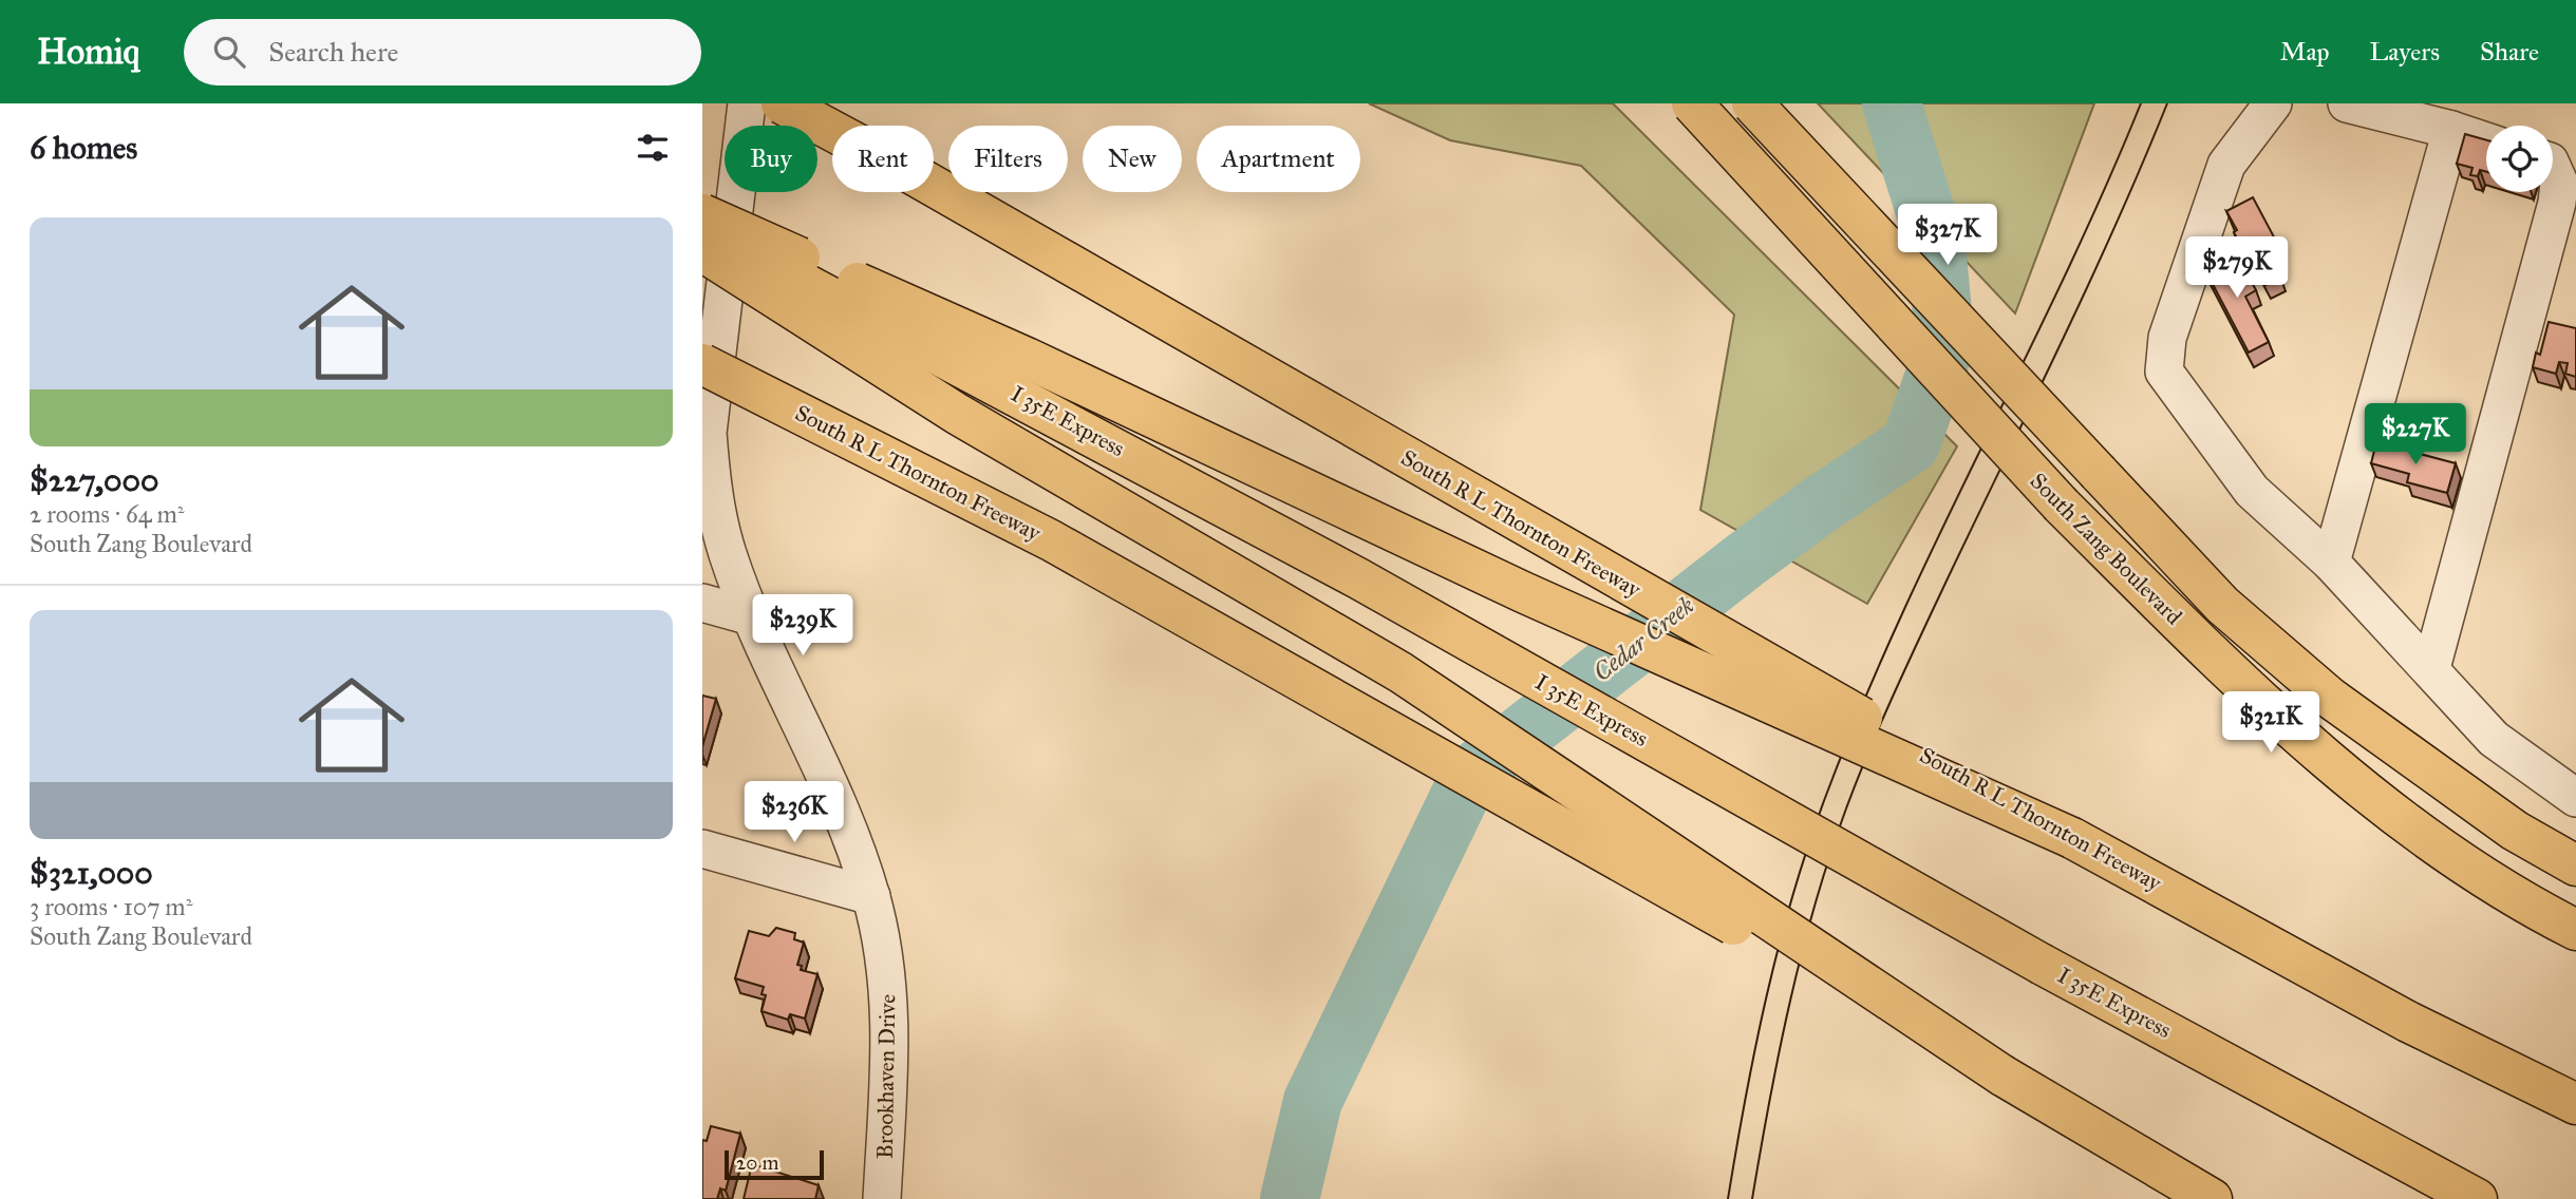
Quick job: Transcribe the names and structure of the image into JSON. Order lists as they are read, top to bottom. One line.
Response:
{"streets":{"main road":["I 35E Express","South R L Thornton Freeway","South Zang Boulevard"],"street":["Brookhaven Drive"]},"water":["Cedar Creek"],"scale_bar":"20 m","page":{"header":"Homiq","search":"Search here","nav":["Map","Layers","Share"],"heading":"6 homes","chip":["Buy","Rent","Filters","New","Apartment"],"list":[{"name":"$227,000","note":"2 rooms · 64 m² · South Zang Boulevard"},{"name":"$321,000","note":"3 rooms · 107 m² · South Zang Boulevard"}],"price":["$327K","$279K","$227K","$239K","$321K","$236K"],"scale":"20 m"}}
